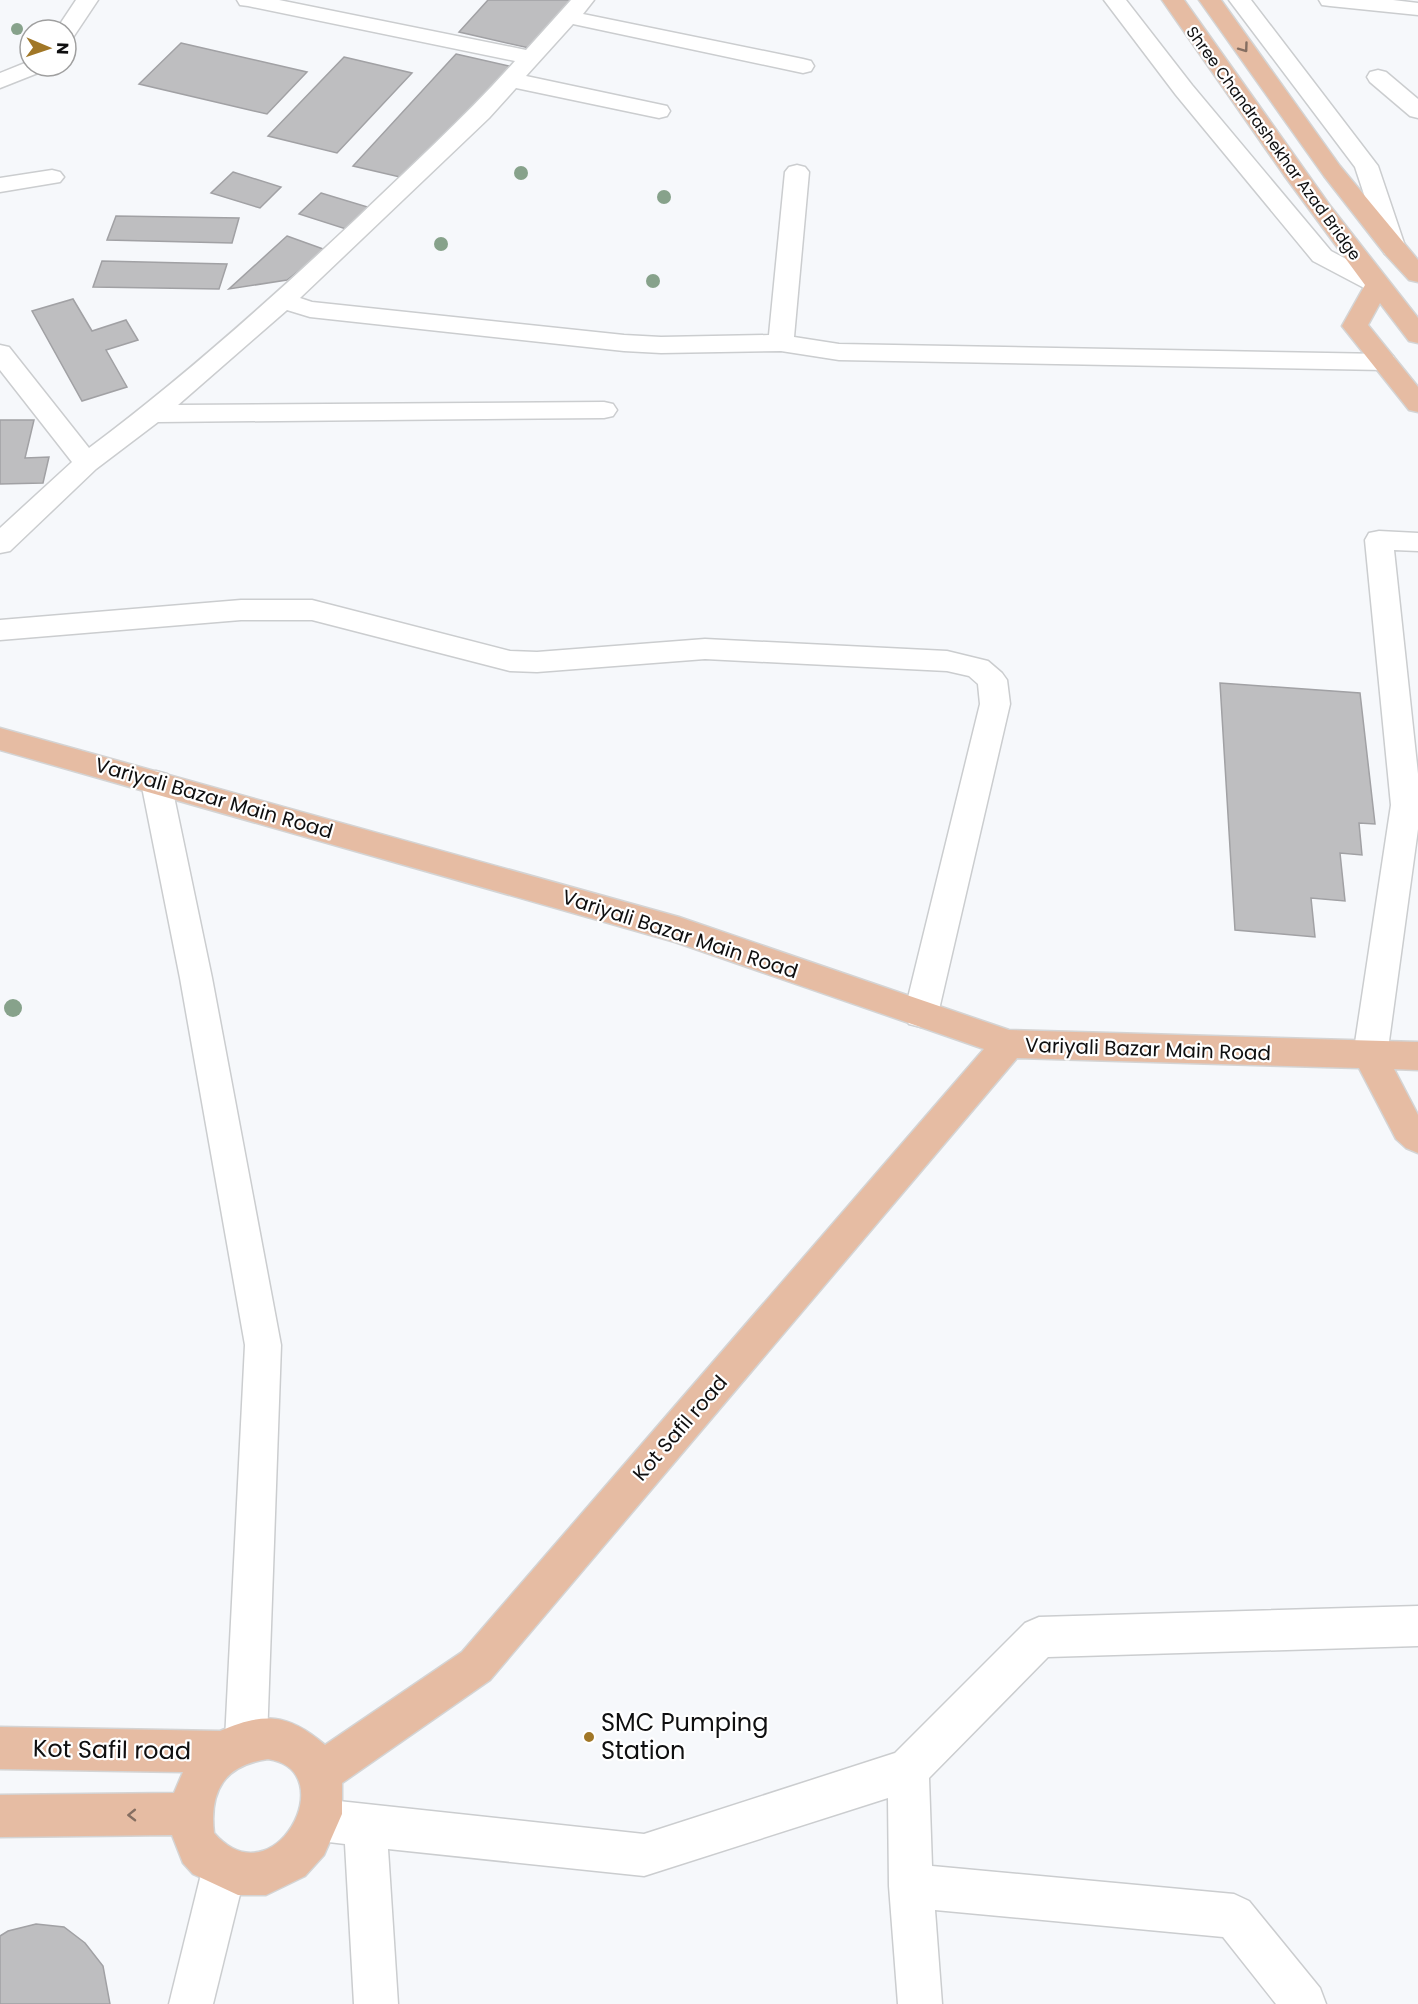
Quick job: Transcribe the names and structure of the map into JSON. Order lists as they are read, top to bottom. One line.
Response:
{"streets":{"main road":["Shree Chandrashekhar Azad Bridge","Variyali Bazar Main Road","Kot Safil road"]},"crossings":[["Variyali Bazar Main Road","Kot Safil road"]],"places":["SMC Pumping Station"],"north":"right"}
